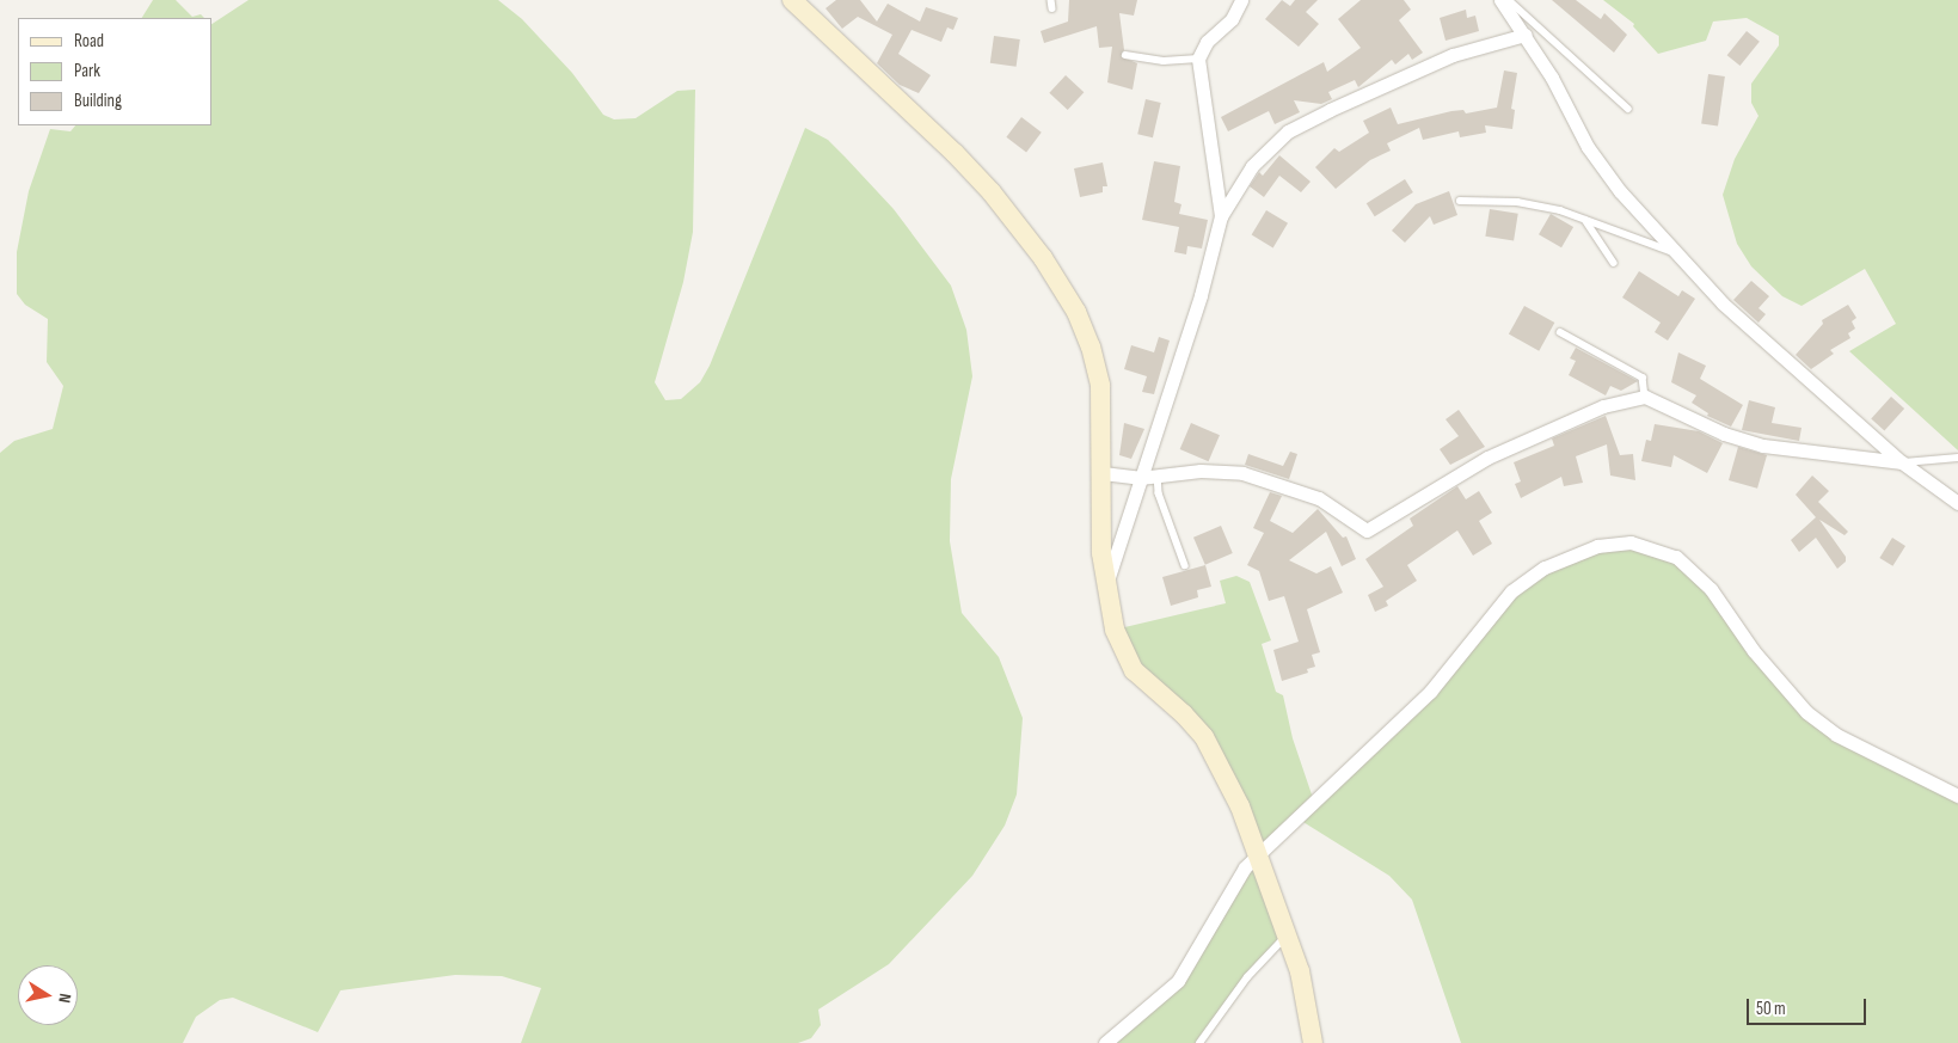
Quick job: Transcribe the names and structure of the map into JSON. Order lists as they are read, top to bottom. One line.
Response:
{"legend":["Road","Park","Building"],"scale_bar":"50 m","north":"right"}
